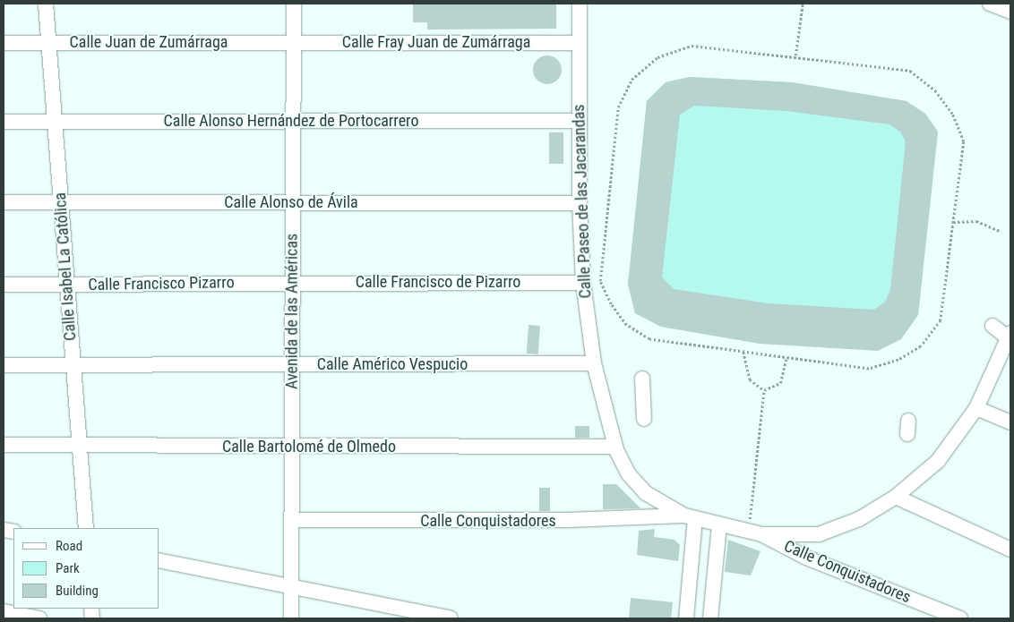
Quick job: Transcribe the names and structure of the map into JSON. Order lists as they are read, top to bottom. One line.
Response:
{"streets":{"street":["Calle Juan de Zumárraga","Calle Fray Juan de Zumárraga","Calle Alonso Hernández de Portocarrero","Calle Paseo de las Jacarandas","Calle Alonso de Ávila","Calle Isabel La Católica","Calle Francisco de Pizarro","Calle Francisco Pizarro","Avenida de las Américas","Calle Américo Vespucio","Calle Bartolomé de Olmedo","Calle Conquistadores"]},"crossings":[["Calle Juan de Zumárraga","Calle Fray Juan de Zumárraga"],["Calle Juan de Zumárraga","Calle Isabel La Católica"],["Calle Juan de Zumárraga","Avenida de las Américas"],["Calle Fray Juan de Zumárraga","Calle Paseo de las Jacarandas"],["Calle Fray Juan de Zumárraga","Avenida de las Américas"],["Calle Alonso Hernández de Portocarrero","Calle Paseo de las Jacarandas"],["Calle Alonso Hernández de Portocarrero","Calle Isabel La Católica"],["Calle Alonso Hernández de Portocarrero","Avenida de las Américas"],["Calle Paseo de las Jacarandas","Calle Alonso de Ávila"],["Calle Paseo de las Jacarandas","Calle Francisco de Pizarro"],["Calle Paseo de las Jacarandas","Calle Américo Vespucio"],["Calle Paseo de las Jacarandas","Calle Bartolomé de Olmedo"],["Calle Paseo de las Jacarandas","Calle Conquistadores"],["Calle Alonso de Ávila","Calle Isabel La Católica"],["Calle Alonso de Ávila","Avenida de las Américas"],["Calle Isabel La Católica","Calle Francisco Pizarro"],["Calle Isabel La Católica","Calle Américo Vespucio"],["Calle Isabel La Católica","Calle Bartolomé de Olmedo"],["Calle Francisco de Pizarro","Calle Francisco Pizarro"],["Calle Francisco de Pizarro","Avenida de las Américas"],["Calle Francisco Pizarro","Avenida de las Américas"],["Avenida de las Américas","Calle Américo Vespucio"],["Avenida de las Américas","Calle Bartolomé de Olmedo"],["Avenida de las Américas","Calle Conquistadores"]],"legend":["Road","Park","Building"]}
